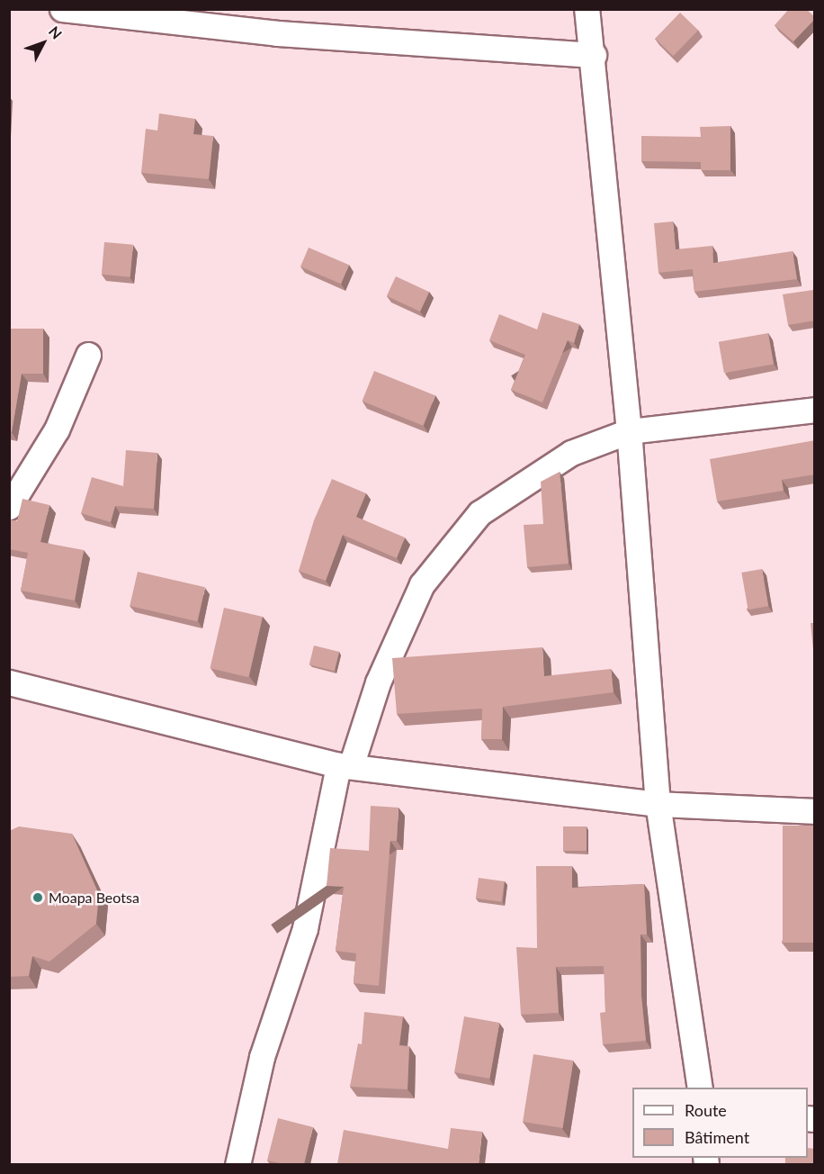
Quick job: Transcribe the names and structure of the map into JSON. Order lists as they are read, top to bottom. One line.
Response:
{"places":["Moapa Beotsa"],"legend":["Route","Bâtiment"],"north":"top right"}
